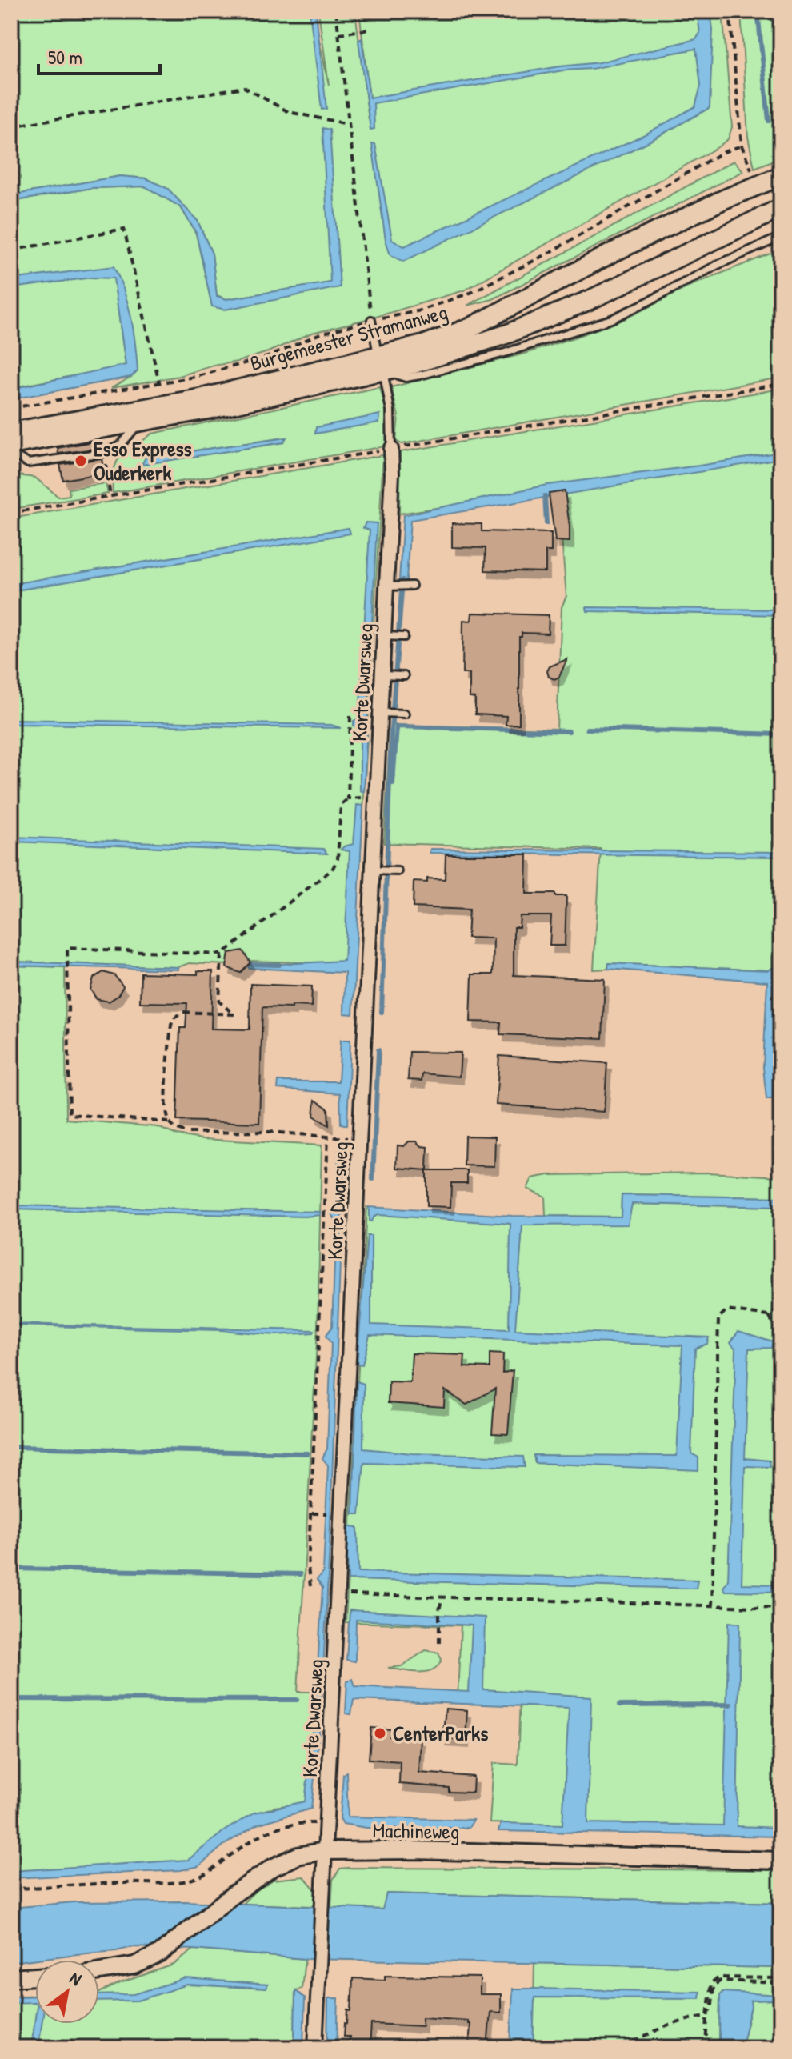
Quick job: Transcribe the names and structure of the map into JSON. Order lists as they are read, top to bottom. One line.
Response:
{"streets":{"main road":["Burgemeester Stramanweg"],"street":["Korte Dwarsweg","Machineweg"]},"crossings":[["Burgemeester Stramanweg","Korte Dwarsweg"],["Korte Dwarsweg","Machineweg"]],"places":["Esso Express Ouderkerk","CenterParks"],"scale_bar":"50 m","north":"top right"}
